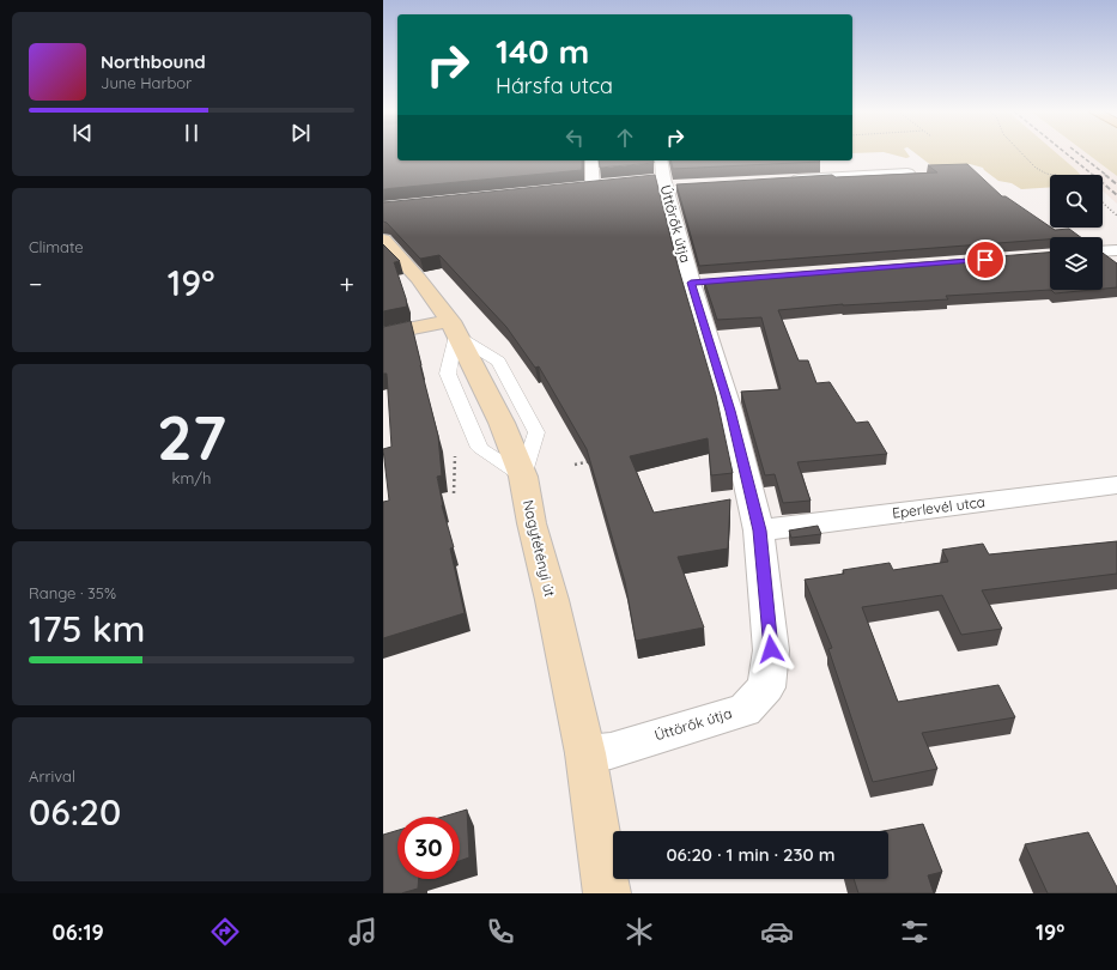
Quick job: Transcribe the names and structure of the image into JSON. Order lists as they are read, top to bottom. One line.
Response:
{"streets":{"main road":["Nagytétényi út"],"street":["Úttörők útja","Eperlevél utca"]},"crossings":[["Úttörők útja","Eperlevél utca"],["Úttörők útja","Nagytétényi út"]],"page":{"turn":["140 m","Hársfa utca"],"song":["Northbound","June Harbor"],"tile":["Climate",["27","km/h"],["Range · 35%","175 km"],["Arrival","06:20"]],"heat":["−","19°","+"],"limit":"30","trip":"06:20 · 1 min · 230 m","tabs":["06:19","19°"]}}
